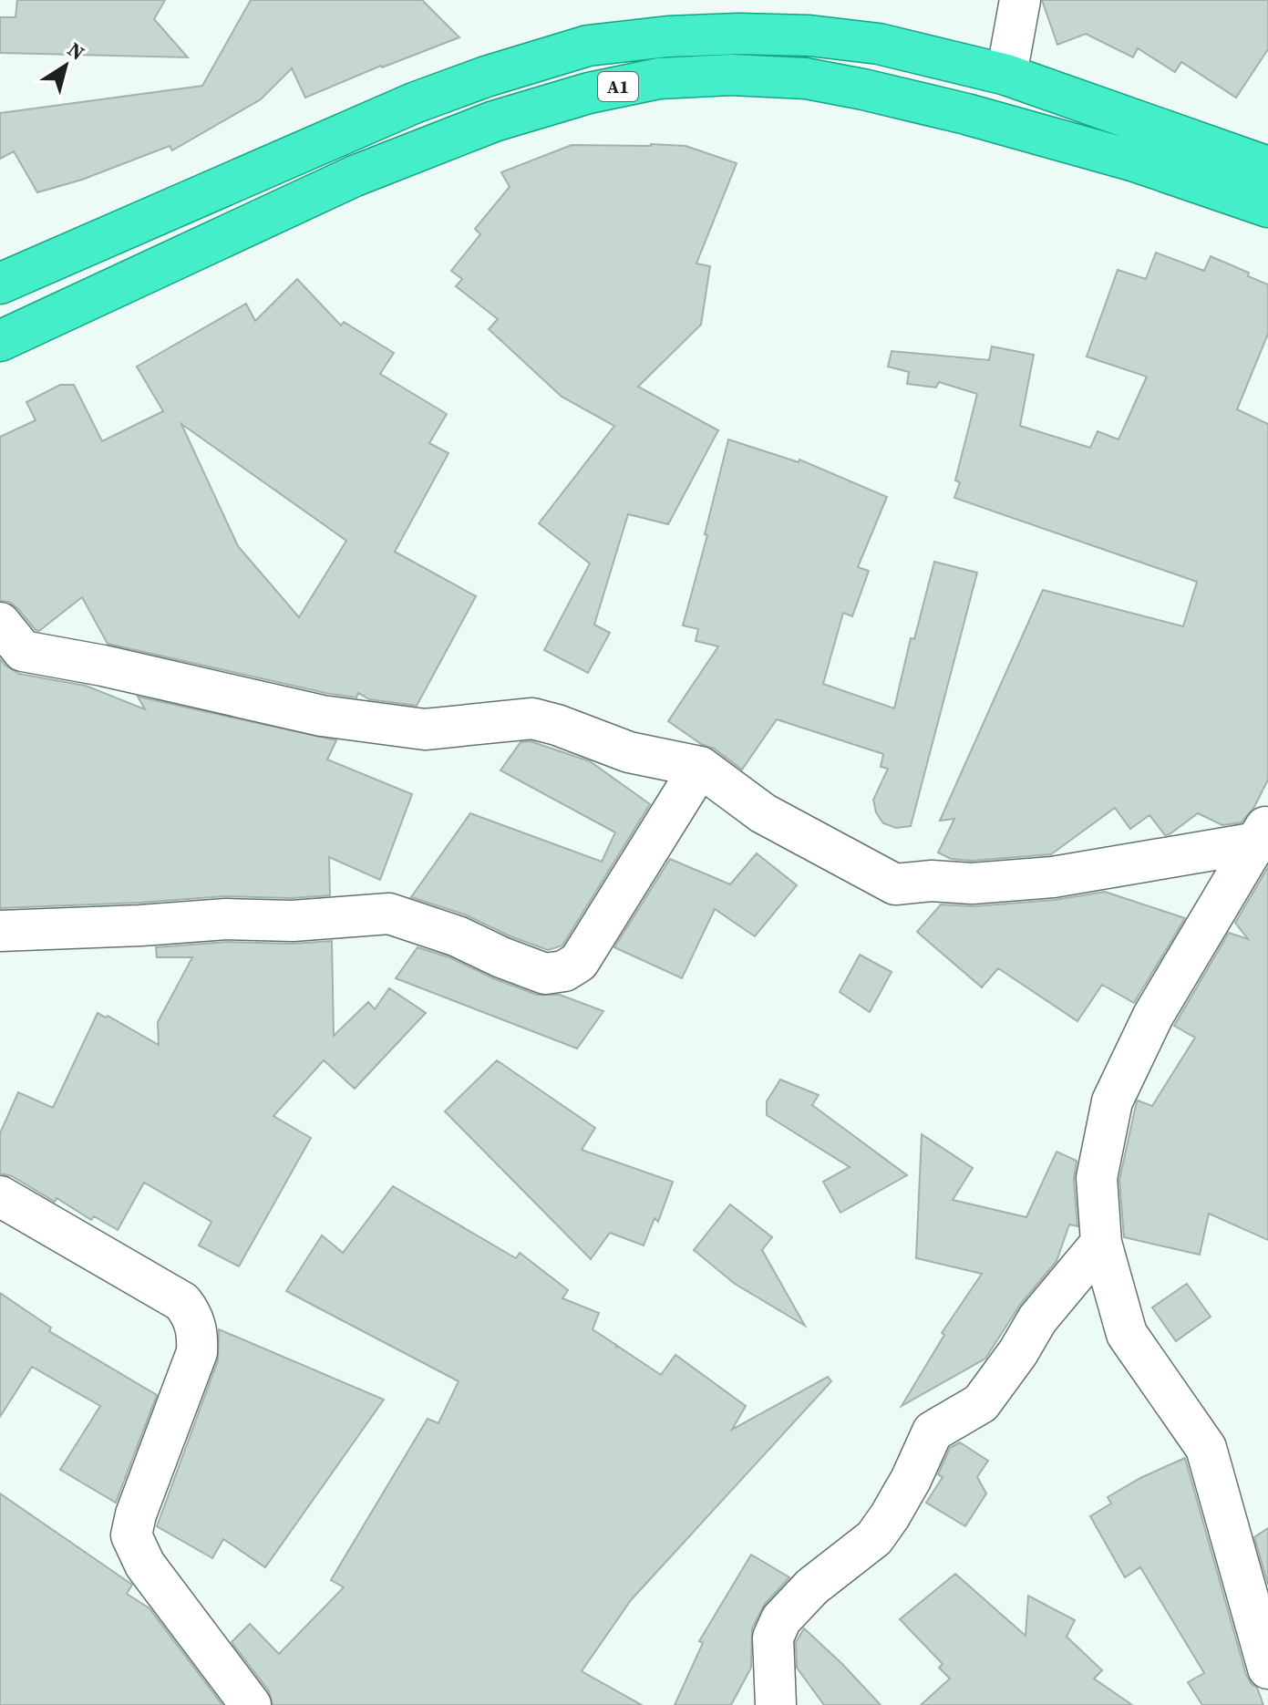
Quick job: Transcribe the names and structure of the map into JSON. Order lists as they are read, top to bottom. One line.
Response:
{"streets":{"highway":["A1"]},"north":"top right"}
